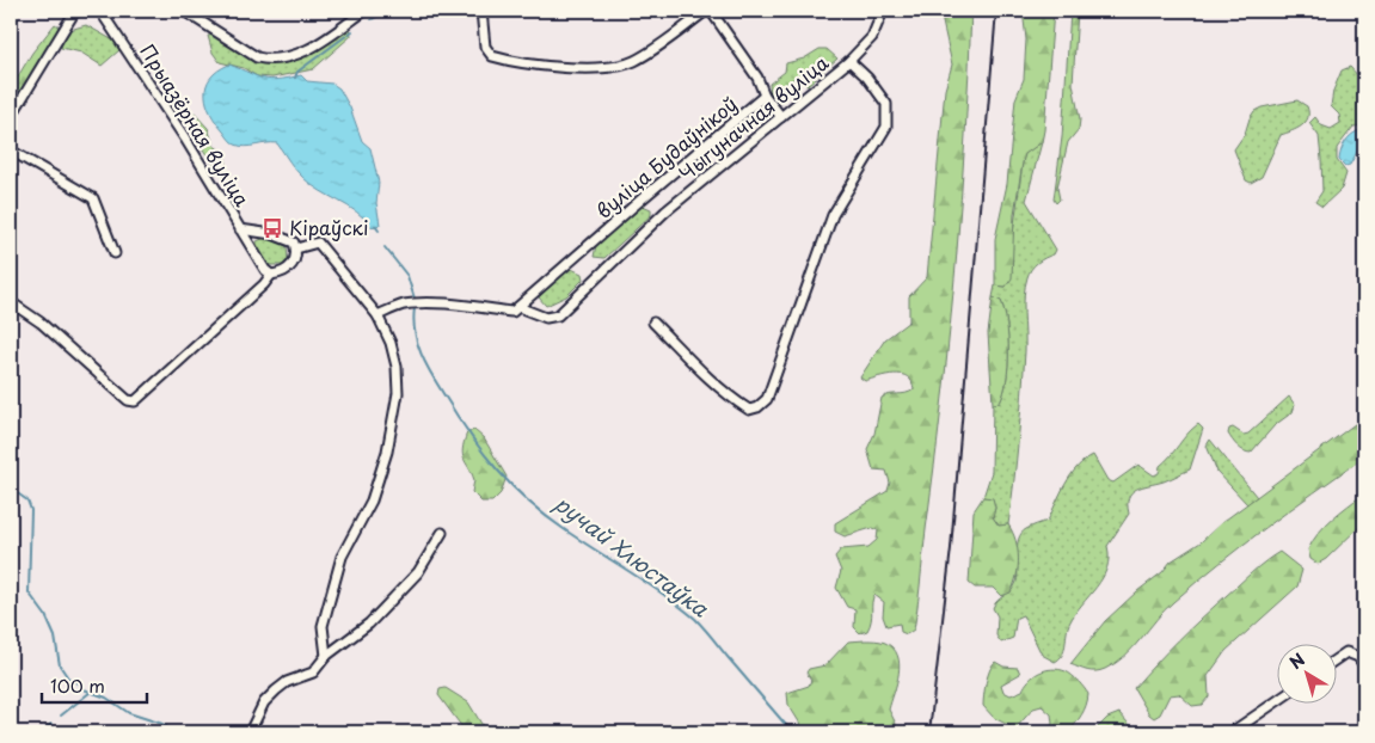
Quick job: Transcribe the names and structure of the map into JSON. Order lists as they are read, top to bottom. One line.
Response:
{"streets":{"street":["Чыгуначная вуліца","Прыазёрная вуліца","вуліца Будаўнікоў"]},"crossings":[["Чыгуначная вуліца","вуліца Будаўнікоў"]],"water":["ручай Хлюстаўка"],"places":{"bus stop":["Кіраўскі"]},"scale_bar":"100 m","north":"top left"}
